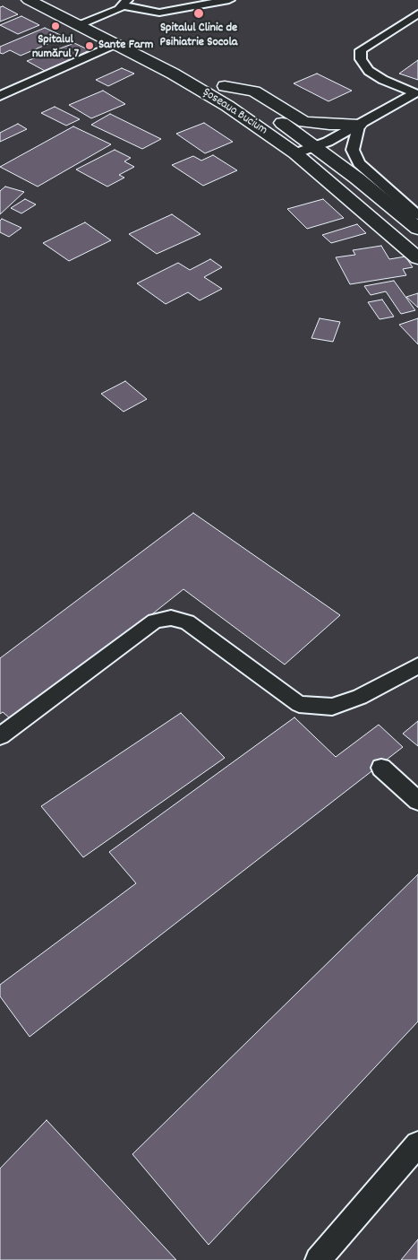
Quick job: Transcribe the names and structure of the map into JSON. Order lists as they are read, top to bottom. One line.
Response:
{"streets":{"main road":["Șoseaua Bucium"]},"places":["Spitalul Clinic de Psihiatrie Socola","Spitalul numărul 7","Sante Farm"]}
